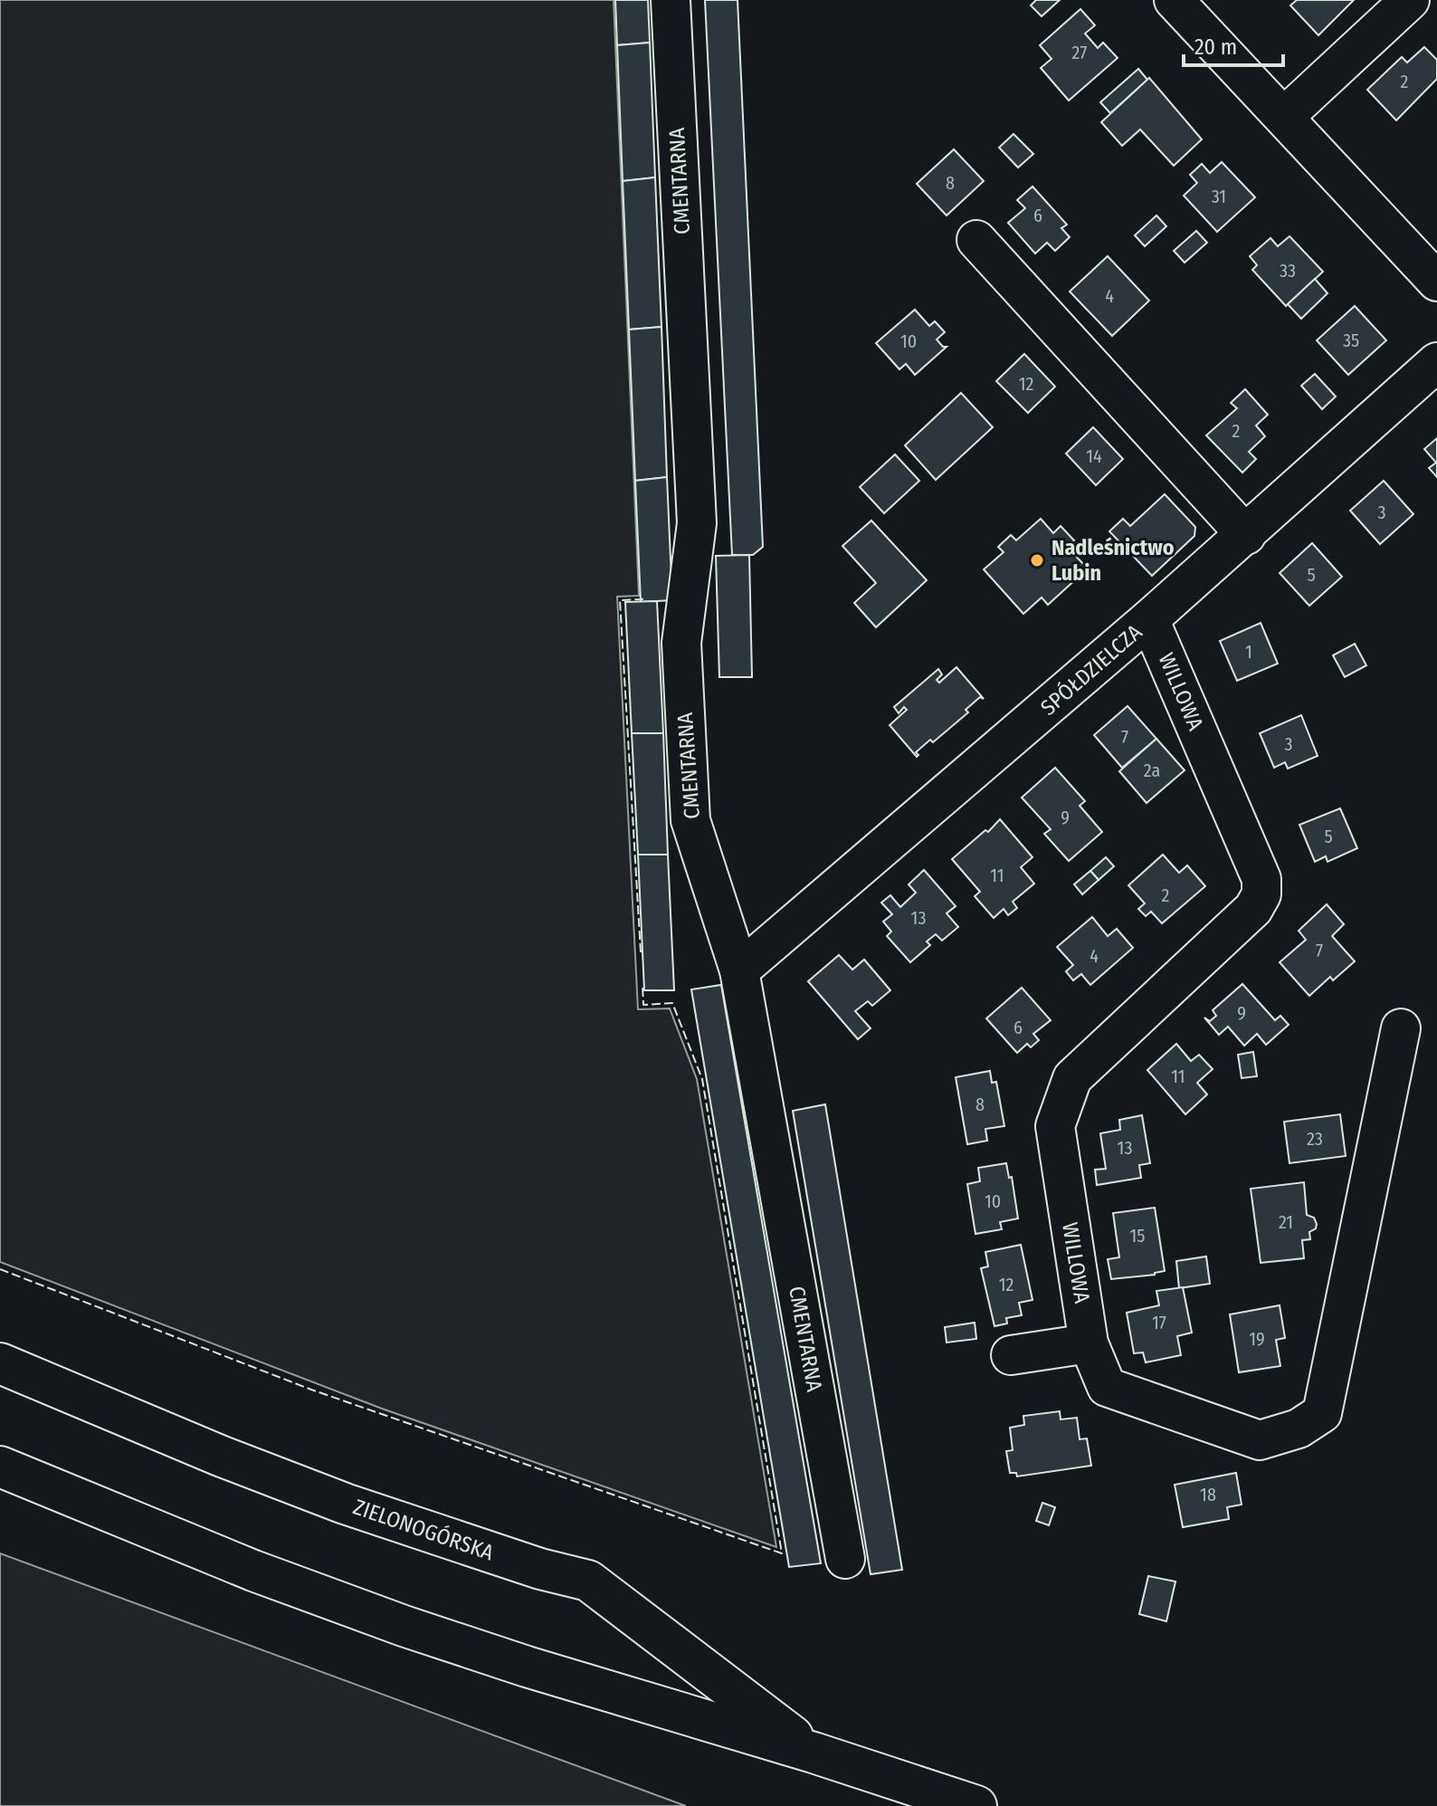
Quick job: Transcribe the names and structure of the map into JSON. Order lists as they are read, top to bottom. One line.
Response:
{"streets":{"main road":["ZIELONOGÓRSKA"],"street":["CMENTARNA","SPÓŁDZIELCZA","WILLOWA"]},"crossings":[["CMENTARNA","SPÓŁDZIELCZA"],["SPÓŁDZIELCZA","WILLOWA"]],"places":["Nadleśnictwo Lubin"],"house_numbers":["27","2","8","31","6","33","4","35","10","12","2","14","3","5","1","7","3","2a","9","5","11","2","13","7","4","9","6","11","8","23","13","10","21","15","12","17","19","18"],"scale_bar":"20 m"}
